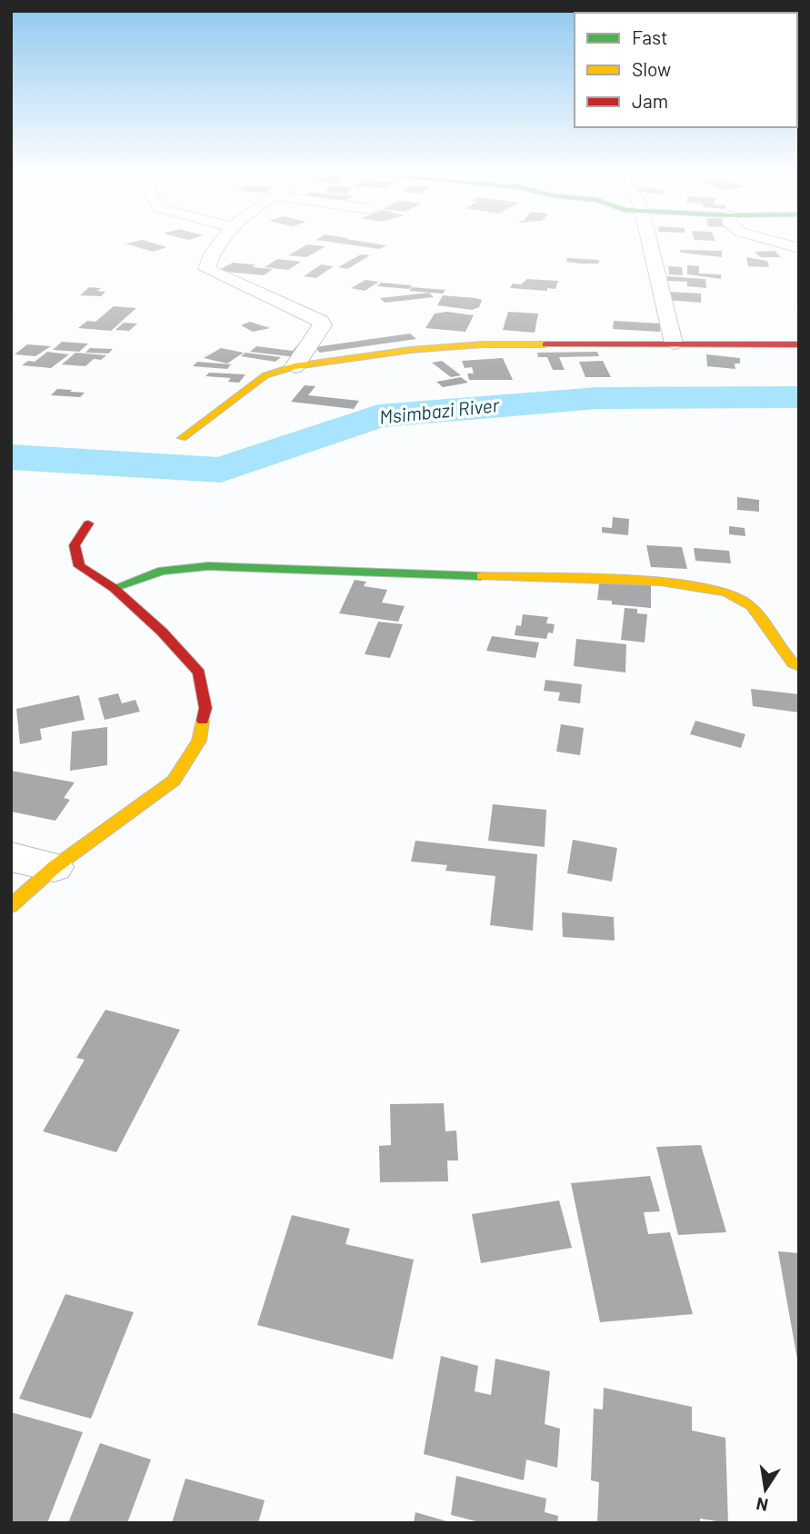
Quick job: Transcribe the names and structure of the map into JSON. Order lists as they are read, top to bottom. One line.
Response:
{"water":["Msimbazi River"],"legend":["Fast","Slow","Jam"],"north":"bottom"}
